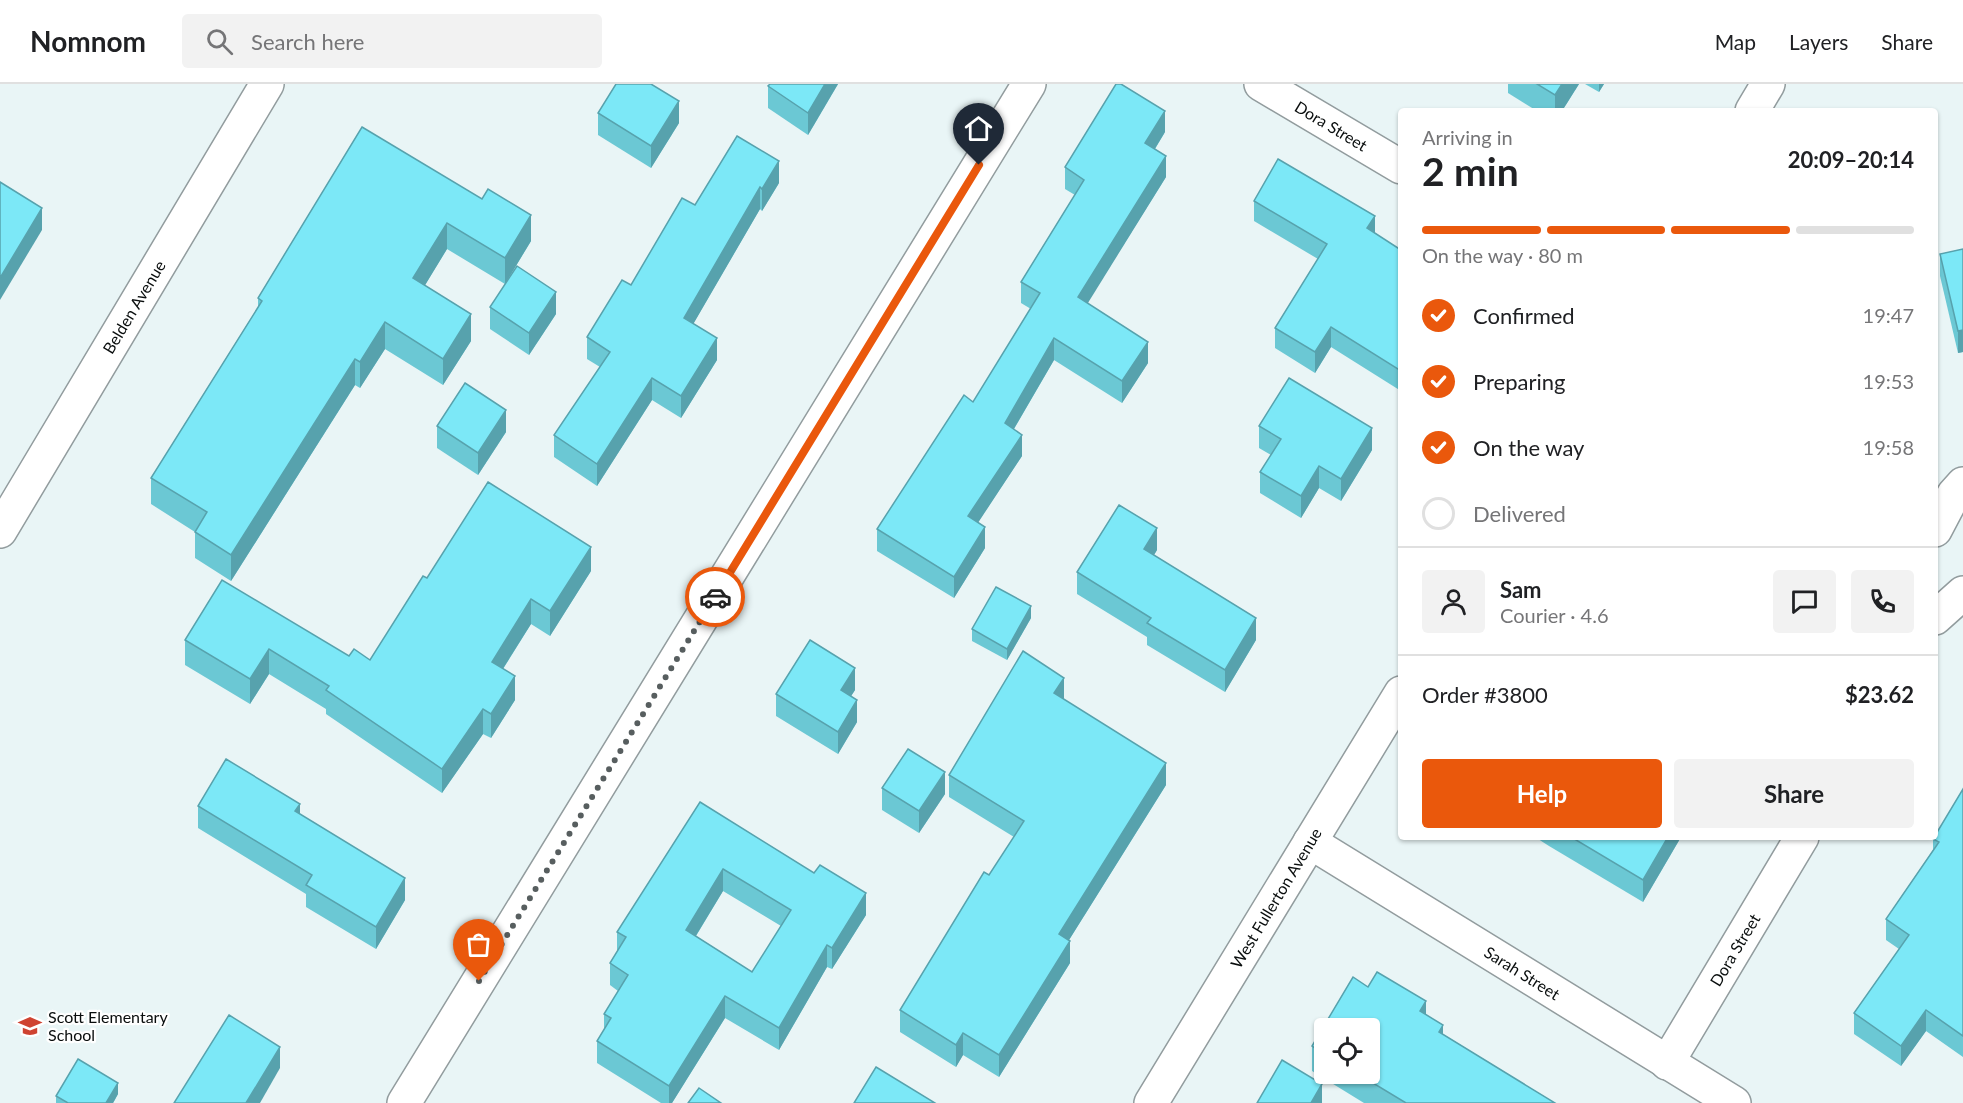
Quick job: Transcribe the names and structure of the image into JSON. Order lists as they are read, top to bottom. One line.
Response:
{"streets":{"street":["Dora Street","Belden Avenue","West Fullerton Avenue","Sarah Street"]},"crossings":[["Dora Street","Sarah Street"],["West Fullerton Avenue","Sarah Street"]],"places":{"school or university":["Scott Elementary School"]},"page":{"header":"Nomnom","search":"Search here","nav":["Map","Layers","Share"],"heading":["2 min","Arriving in","20:09–20:14"],"panel":["Sam","Courier · 4.6","Order #3800","$23.62"],"bar":"On the way · 80 m","list":[["Confirmed","19:47"],["Preparing","19:53"],["On the way","19:58"],"Delivered"],"buttons":["Help","Share"]}}
